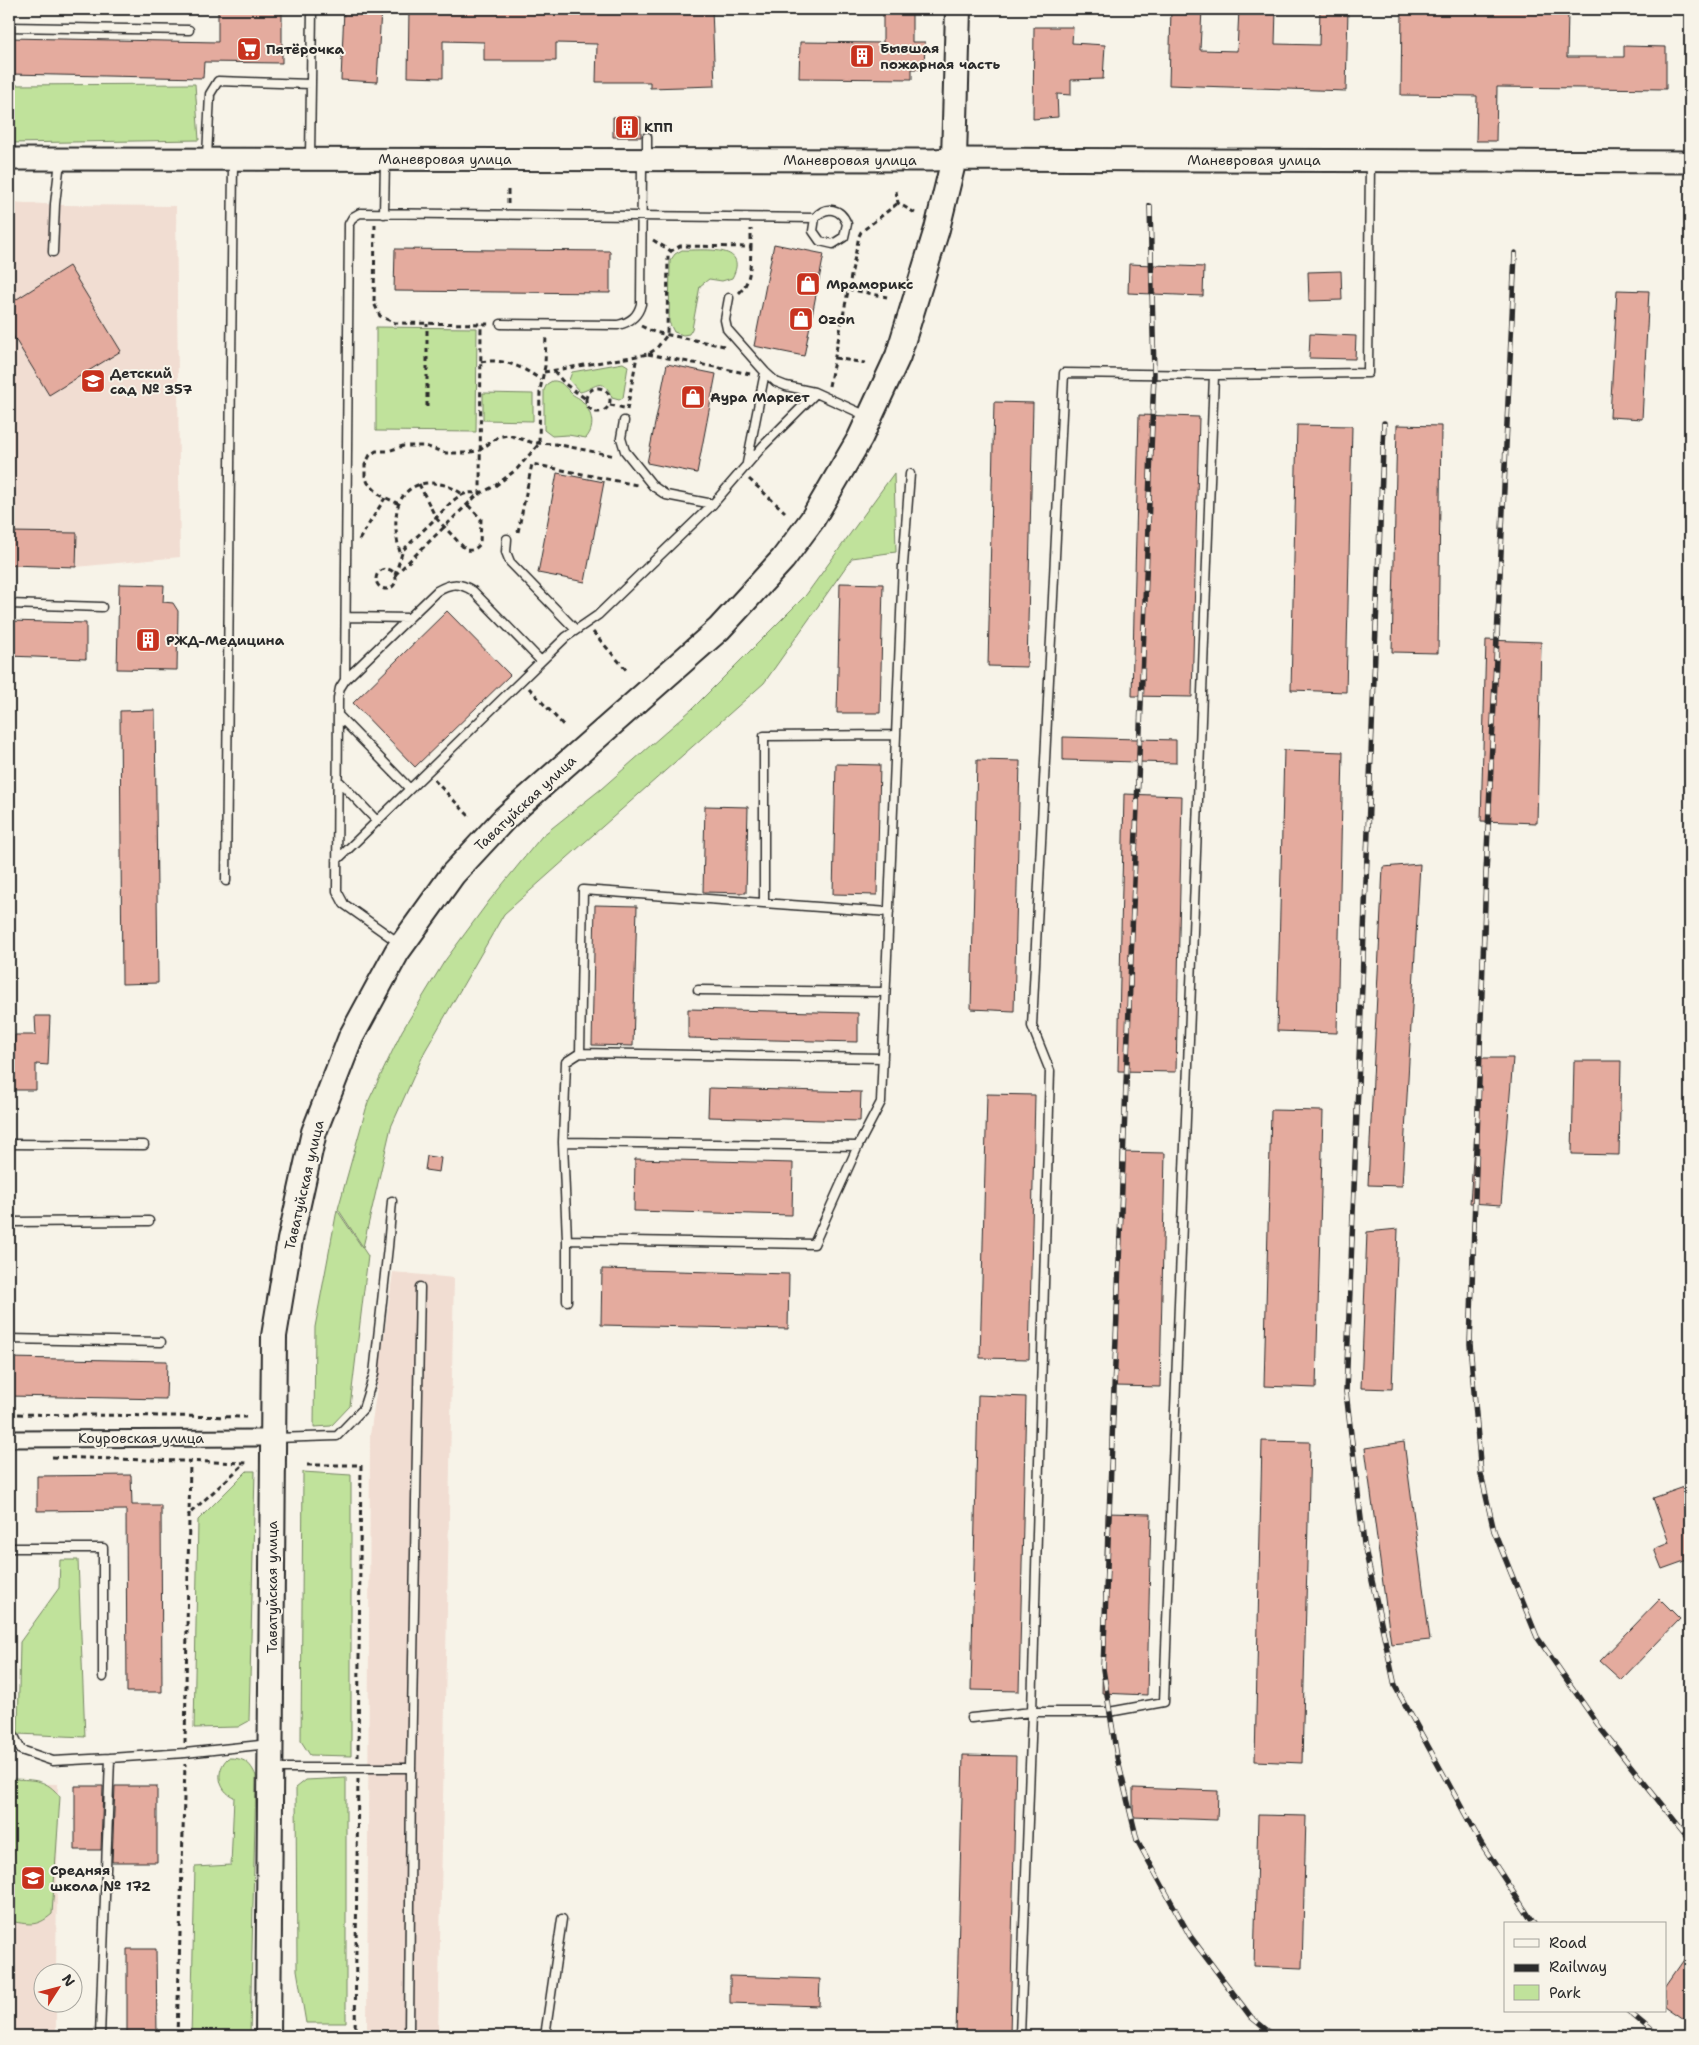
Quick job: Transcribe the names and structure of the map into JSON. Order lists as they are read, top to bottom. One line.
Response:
{"streets":{"main road":["Таватуйская улица"],"street":["Маневровая улица","Коуровская улица"]},"crossings":[["Маневровая улица","Таватуйская улица"],["Таватуйская улица","Коуровская улица"]],"places":{"supermarket":["Пятёрочка"],"building":["Бывшая пожарная часть","КПП","РЖД-Медицина"],"shop":["Мраморикс","Ozon","Аура Маркет"],"school or university":["Детский сад № 357","Средняя школа № 172"]},"legend":["Road","Railway","Park"],"north":"top right"}
